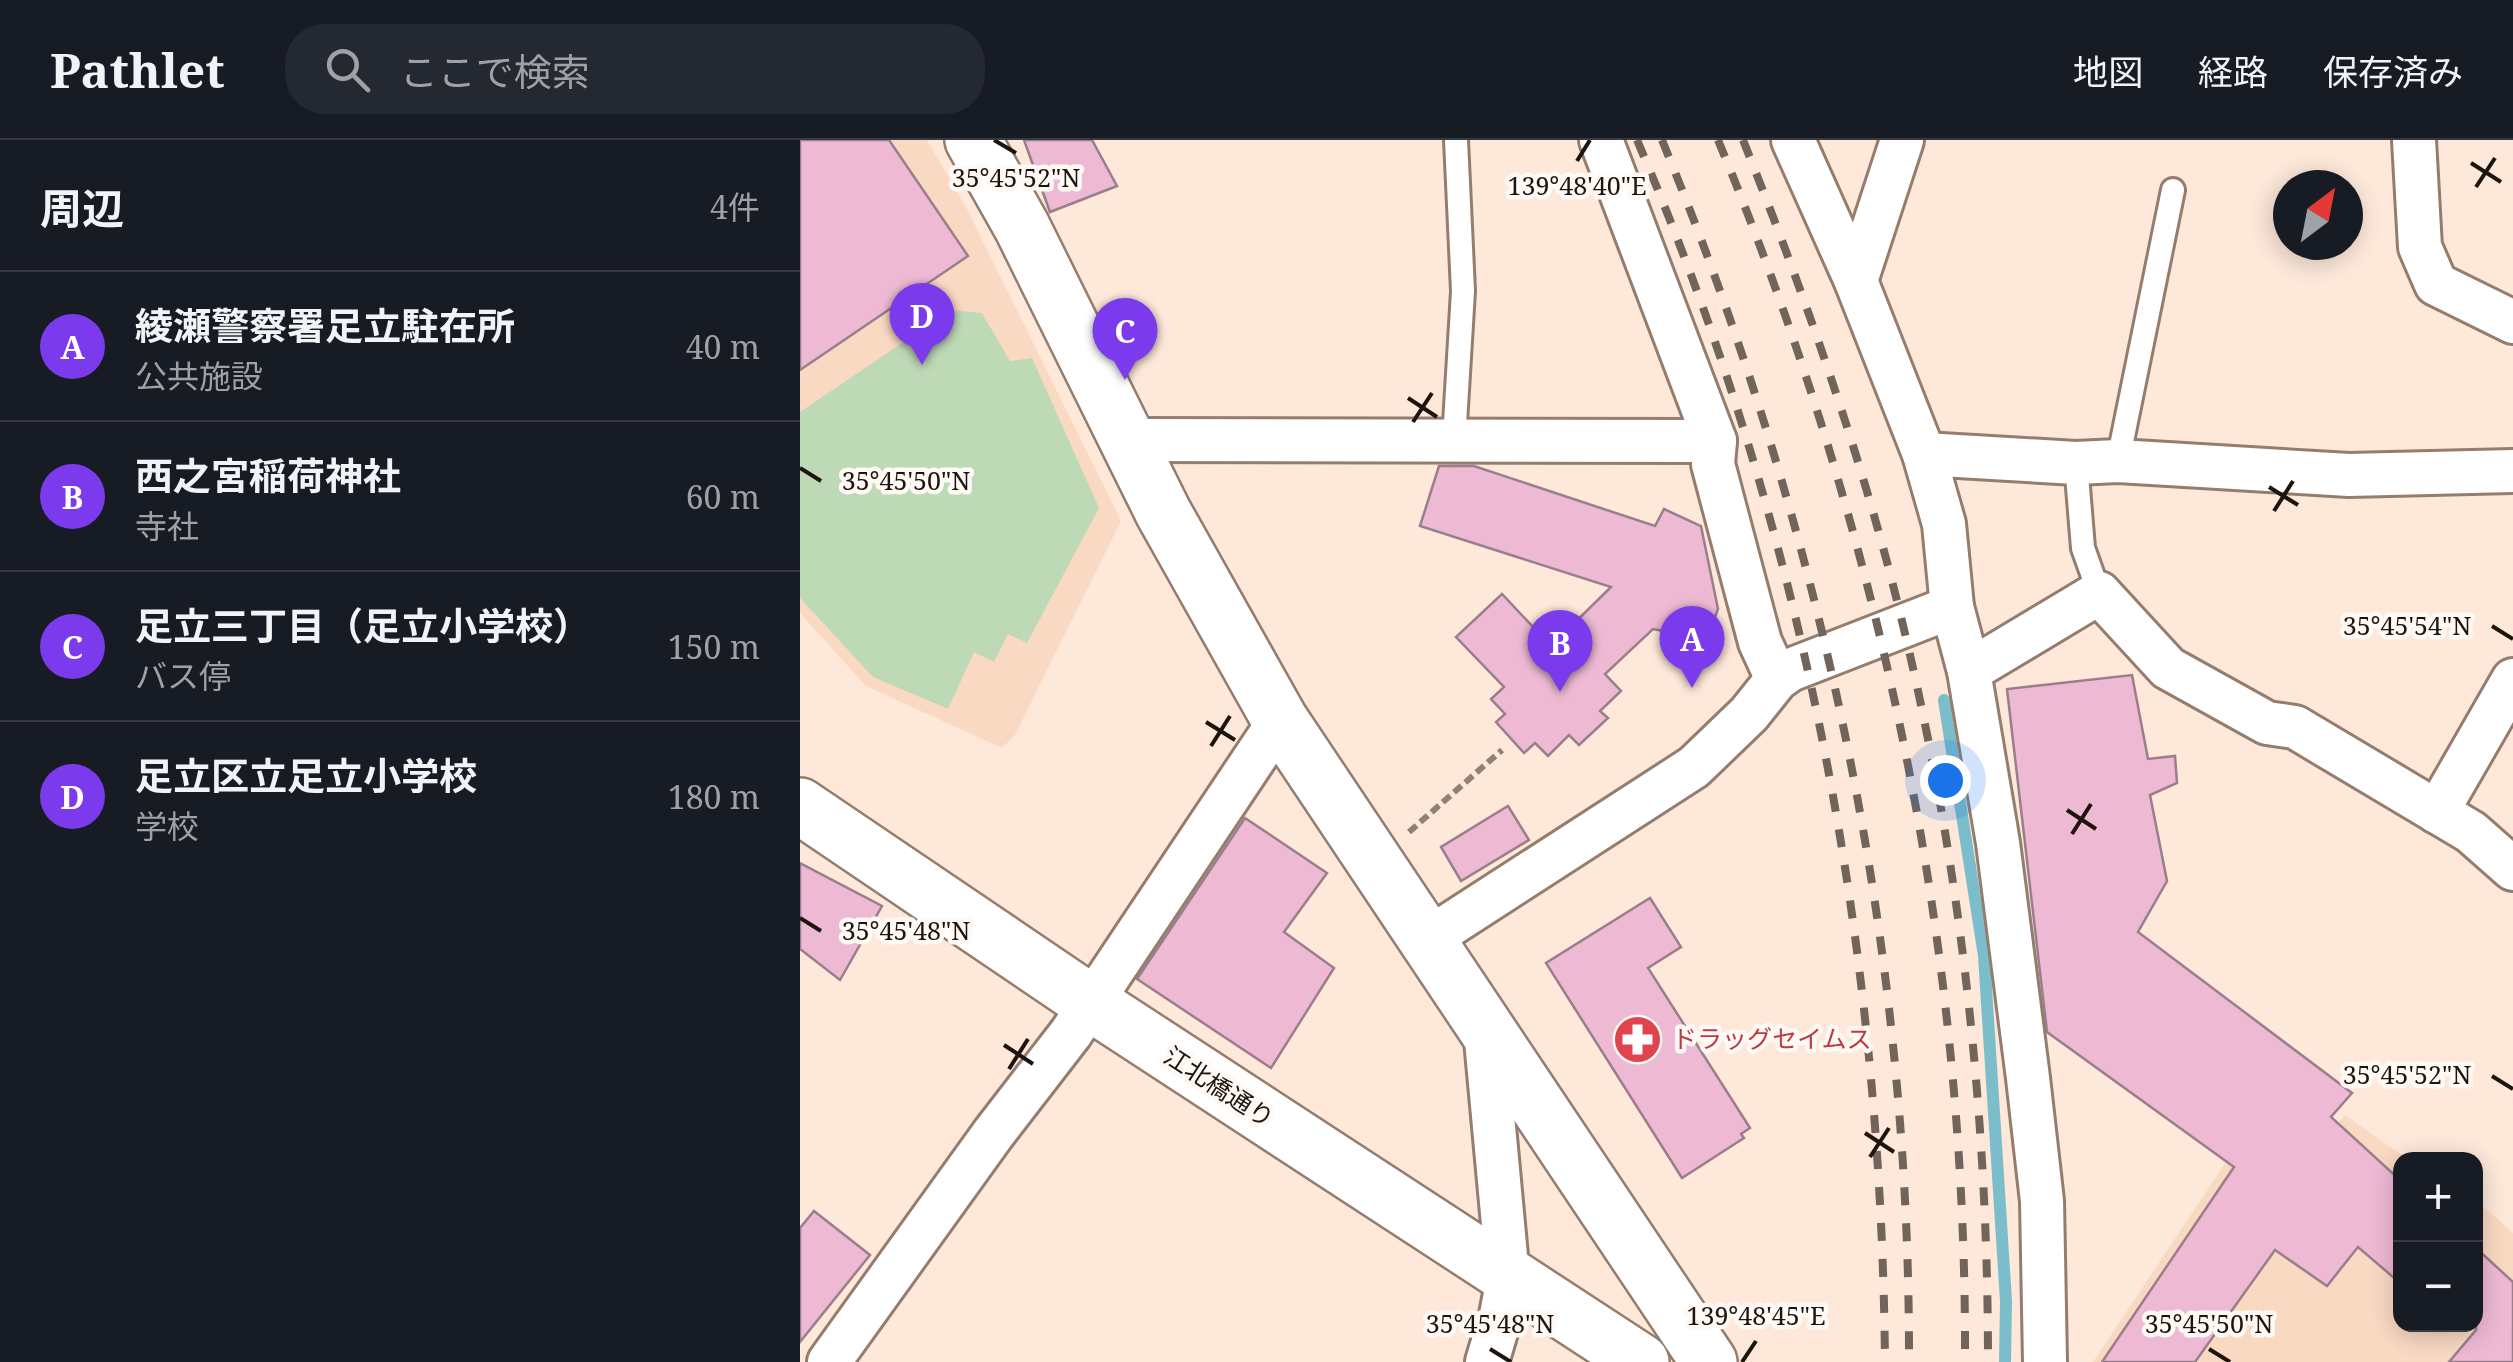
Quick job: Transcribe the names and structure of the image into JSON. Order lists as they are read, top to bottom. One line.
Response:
{"streets":{"street":["江北橋通り"]},"places":{"pharmacy":["ドラッグセイムス"]},"north":"top right","page":{"header":"Pathlet","search":"ここで検索","nav":["地図","経路","保存済み"],"heading":["周辺","4件"],"list":[{"mark":"A","name":"綾瀬警察署足立駐在所","note":"公共施設","value":"40 m"},{"mark":"B","name":"西之宮稲荷神社","note":"寺社","value":"60 m"},{"mark":"C","name":"足立三丁目（足立小学校）","note":"バス停","value":"150 m"},{"mark":"D","name":"足立区立足立小学校","note":"学校","value":"180 m"}],"pins":["D","C","A","B"],"map_buttons":["+","−"]},"coordinates":["35°45'52\"N","139°48'40\"E","35°45'50\"N","35°45'54\"N","35°45'48\"N","139°48'45\"E"]}
